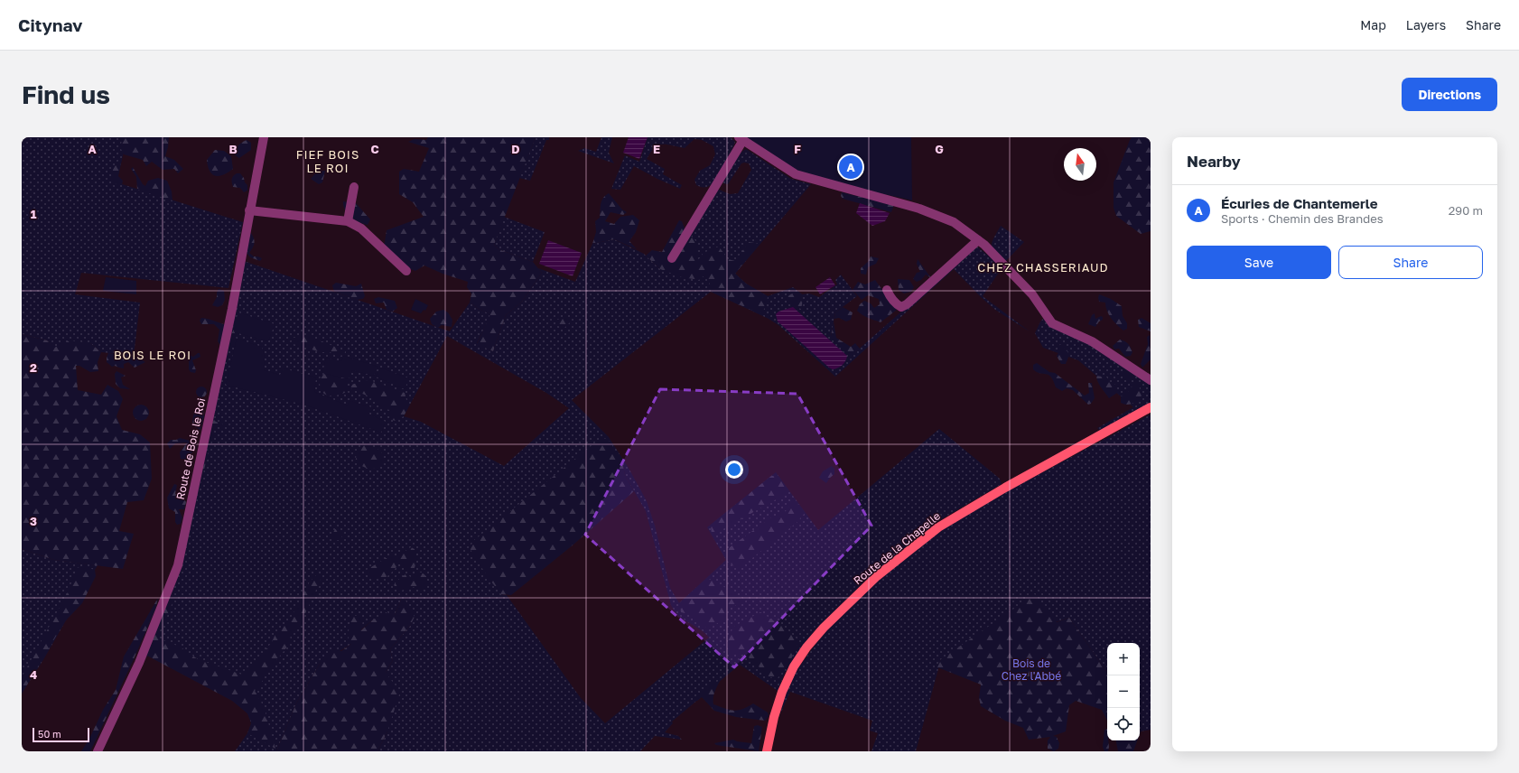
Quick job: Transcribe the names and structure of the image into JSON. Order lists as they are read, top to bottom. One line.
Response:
{"streets":{"main road":["Route de la Chapelle"],"street":["Route de Bois le Roi"]},"districts":["FIEF BOIS LE ROI","CHEZ CHASSERIAUD","BOIS LE ROI"],"parks":["Bois de Chez l'Abbé"],"scale_bar":"50 m","north":"top","page":{"header":"Citynav","nav":["Map","Layers","Share"],"buttons":["Directions",["Save","Share"]],"title":"Find us","heading":"Nearby","pins":"A","list":[{"mark":"A","name":"Écuries de Chantemerle","note":"Sports · Chemin des Brandes","value":"290 m"}],"map_buttons":["+","−"],"scale":"50 m"},"grid":{"columns":["A","B","C","D","E","F","G"],"rows":["1","2","3","4"]}}
